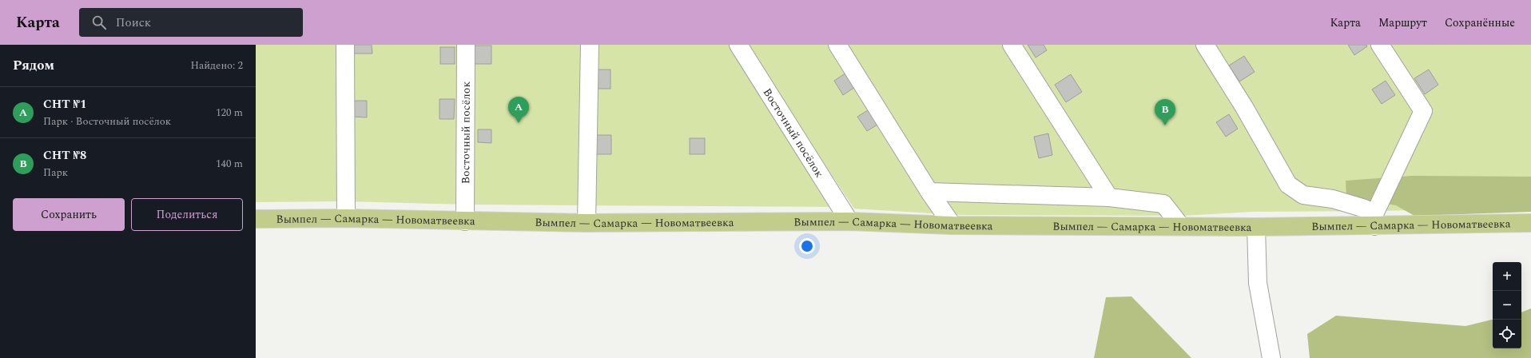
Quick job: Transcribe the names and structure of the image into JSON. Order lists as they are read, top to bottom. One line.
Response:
{"streets":{"main road":["Вымпел — Самарка — Новоматвеевка"],"street":["Восточный посёлок"]},"crossings":[["Восточный посёлок","Вымпел — Самарка — Новоматвеевка"]],"page":{"header":"Карта","search":"Поиск","nav":["Карта","Маршрут","Сохранённые"],"heading":["Рядом","Найдено: 2"],"list":[{"mark":"A","name":"СНТ №1","note":"Парк · Восточный посёлок","value":"120 m"},{"mark":"B","name":"СНТ №8","note":"Парк","value":"140 m"}],"pins":["A","B"],"buttons":["Сохранить","Поделиться"],"map_buttons":["+","−"]}}
